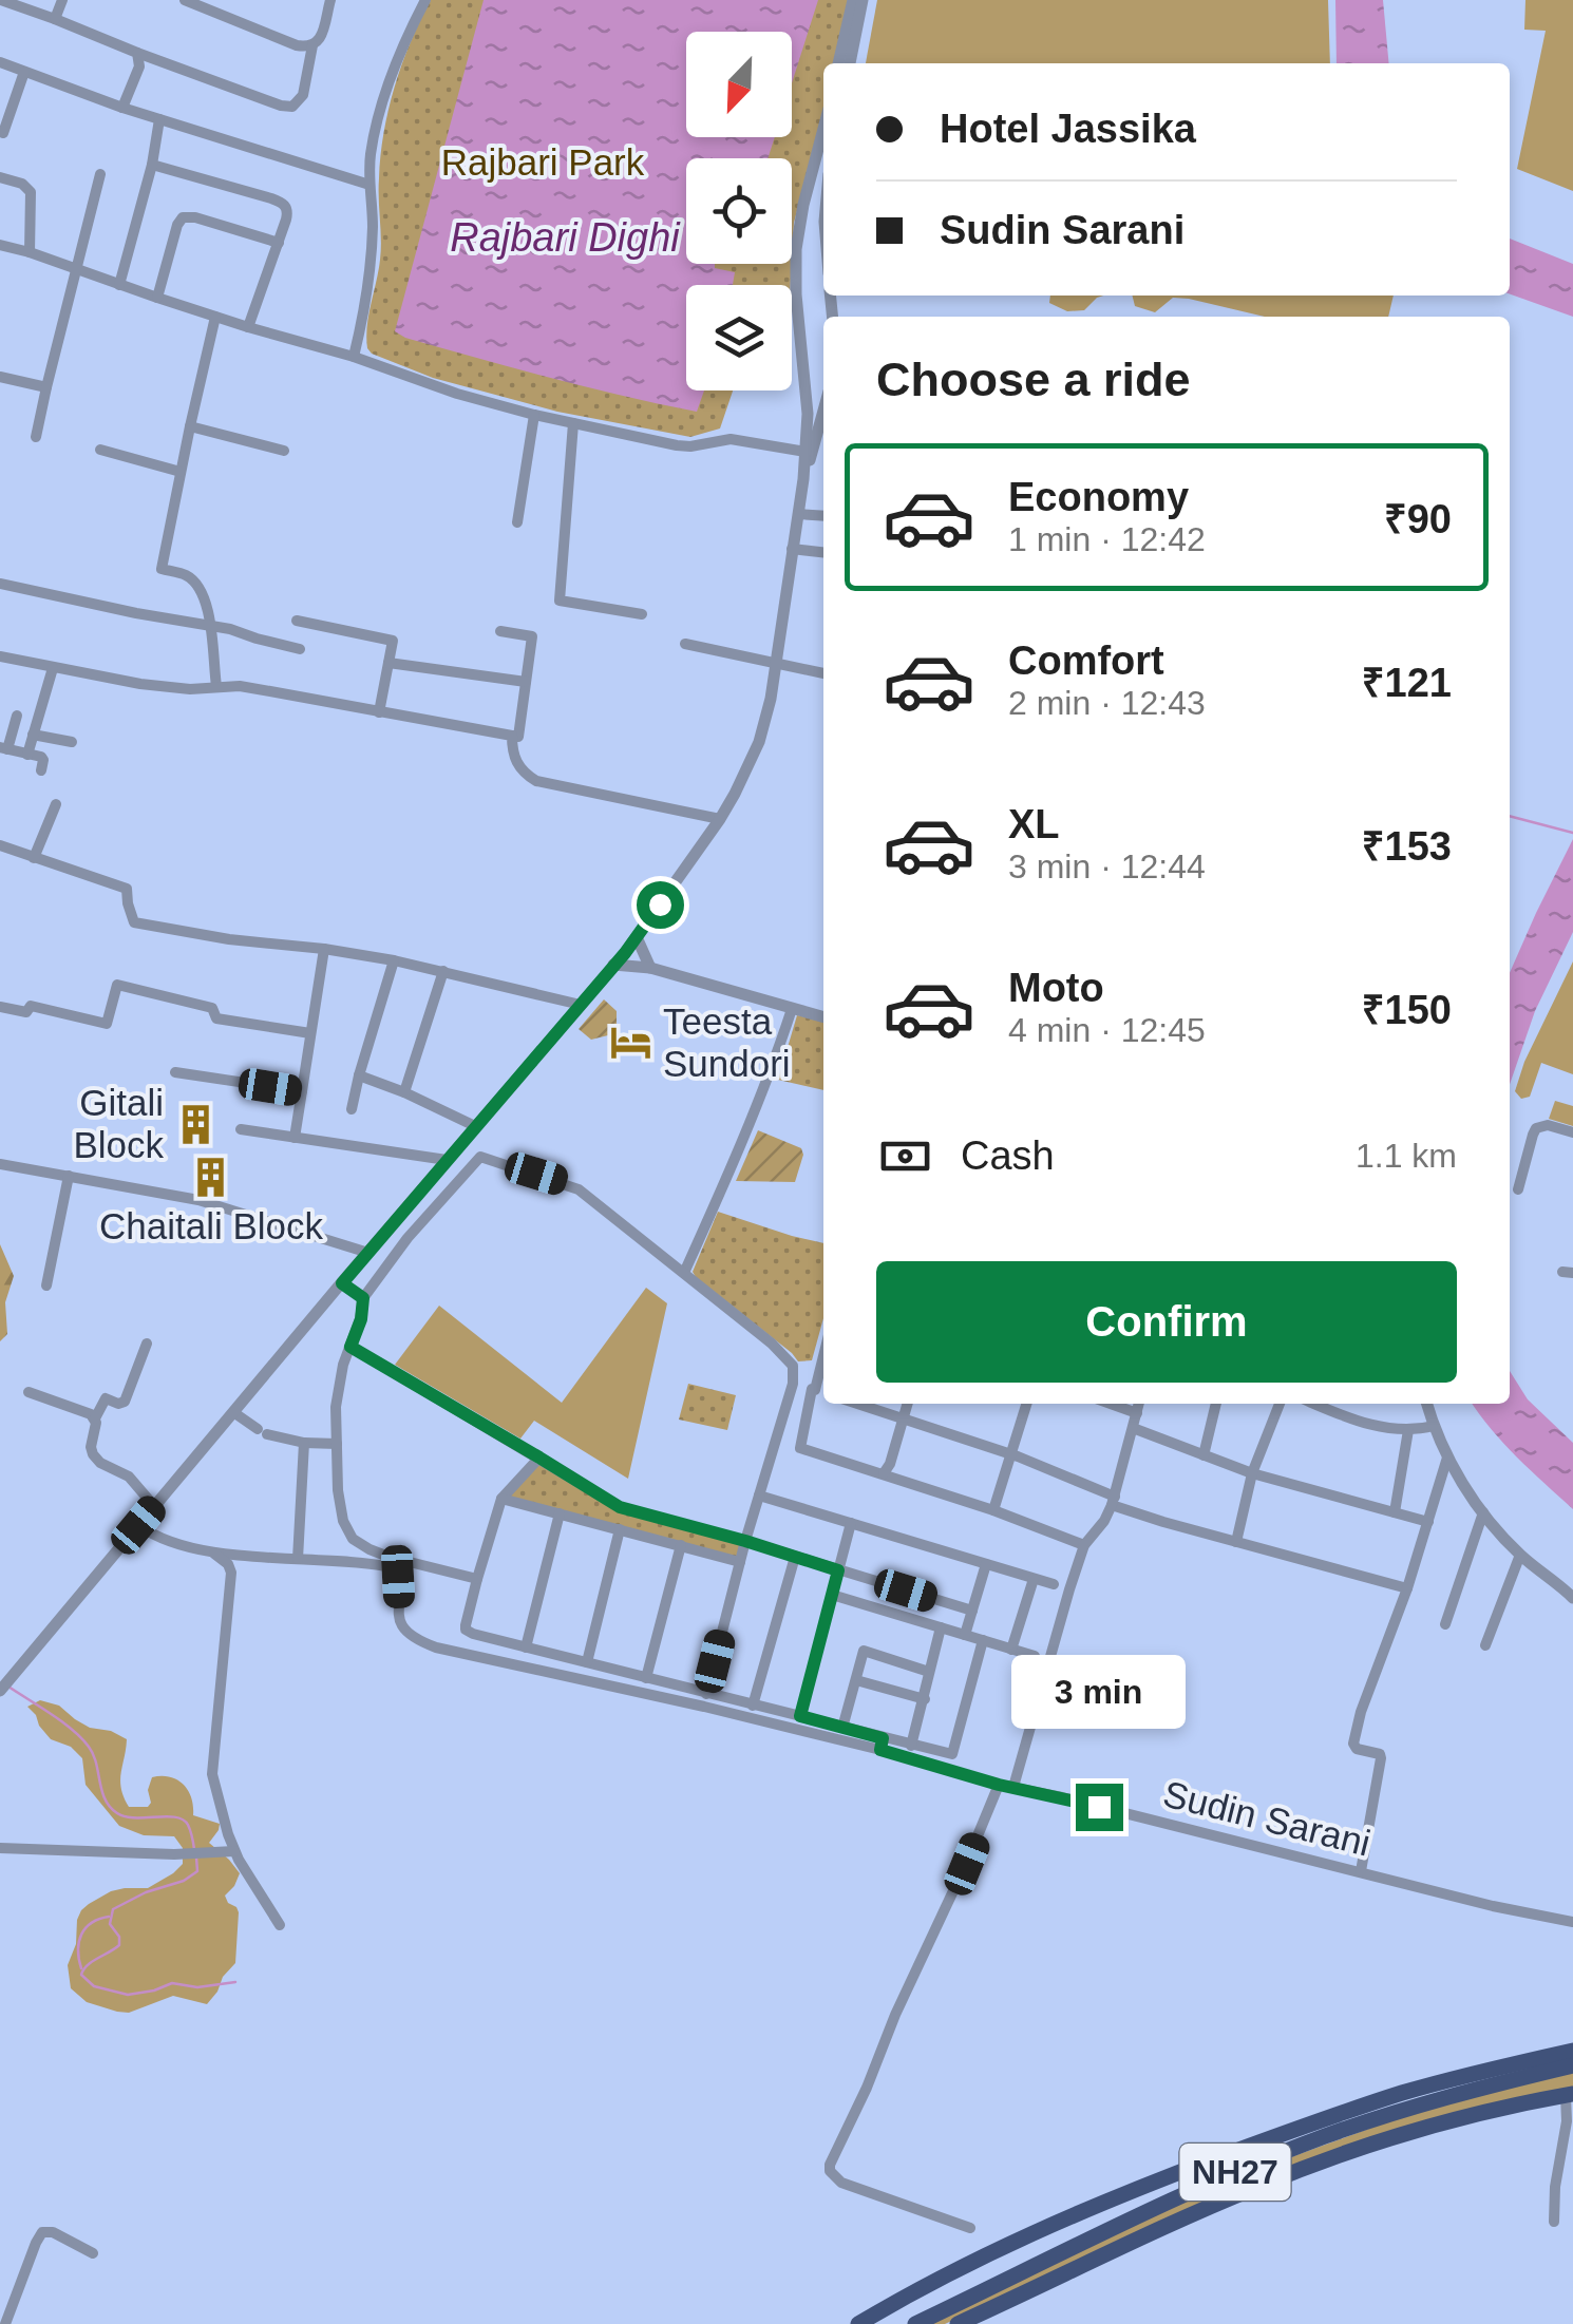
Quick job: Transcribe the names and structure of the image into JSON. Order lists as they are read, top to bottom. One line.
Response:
{"streets":{"highway":["NH27"],"street":["Sudin Sarani"]},"water":["Rajbari Dighi"],"parks":["Rajbari Park"],"places":{"hotel":["Teesta Sundori"],"building":["Gitali Block","Chaitali Block"]},"north":"bottom left","page":{"banner":["Hotel Jassika","Sudin Sarani"],"heading":"Choose a ride","list":[{"name":"Economy","note":"1 min · 12:42","value":"₹90"},{"name":"Comfort","note":"2 min · 12:43","value":"₹121"},{"name":"XL","note":"3 min · 12:44","value":"₹153"},{"name":"Moto","note":"4 min · 12:45","value":"₹150"}],"pay":["Cash","1.1 km"],"buttons":"Confirm","bubble":"3 min"}}
